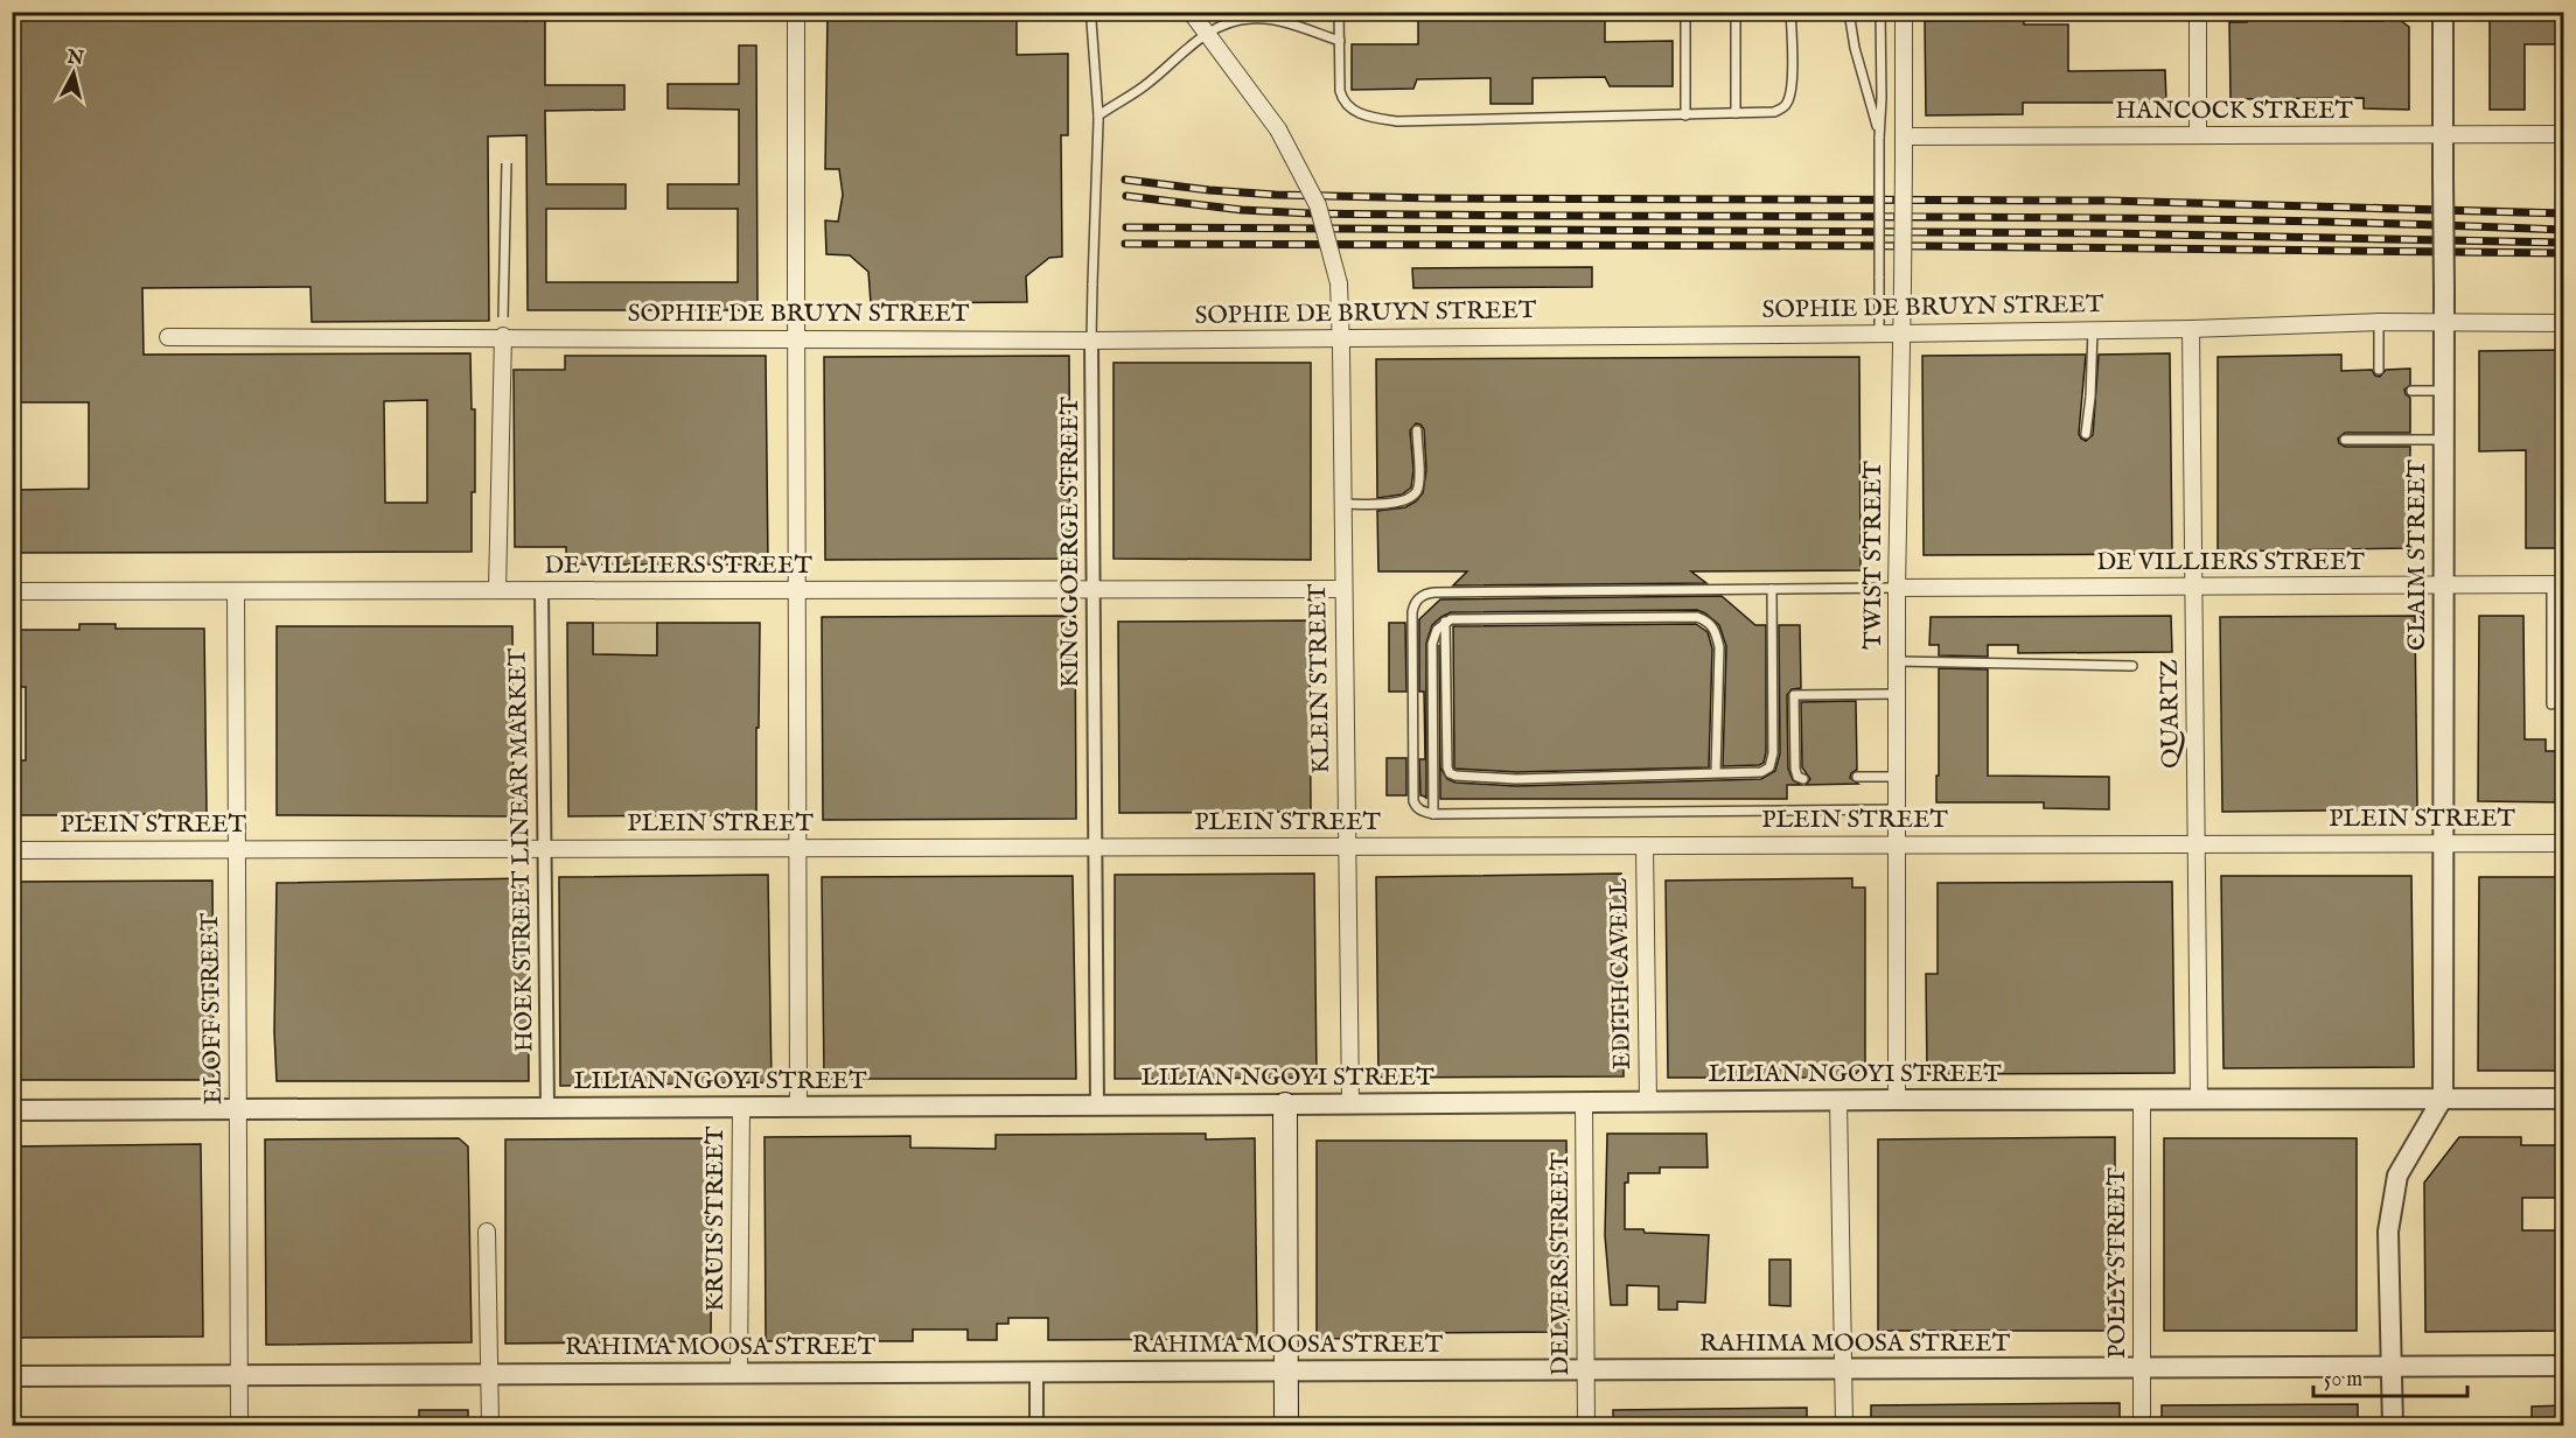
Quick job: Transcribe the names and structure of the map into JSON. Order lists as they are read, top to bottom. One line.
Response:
{"streets":{"street":["HANCOCK STREET","SOPHIE DE BRUYN STREET","KING GOERGE STREET","TWIST STREET","CLAIM STREET","DE VILLIERS STREET","KLEIN STREET","QUARTZ","PLEIN STREET","HOEK STREET LINEAR MARKET","EDITH CAVELL","ELOFF STREET","LILIAN NGOYI STREET","KRUIS STREET","POLLY STREET","DELVERS STREET","RAHIMA MOOSA STREET"]},"crossings":[["HANCOCK STREET","TWIST STREET"],["HANCOCK STREET","CLAIM STREET"],["SOPHIE DE BRUYN STREET","KING GOERGE STREET"],["SOPHIE DE BRUYN STREET","TWIST STREET"],["SOPHIE DE BRUYN STREET","CLAIM STREET"],["SOPHIE DE BRUYN STREET","KLEIN STREET"],["SOPHIE DE BRUYN STREET","QUARTZ"],["KING GOERGE STREET","DE VILLIERS STREET"],["KING GOERGE STREET","PLEIN STREET"],["KING GOERGE STREET","LILIAN NGOYI STREET"],["TWIST STREET","DE VILLIERS STREET"],["TWIST STREET","PLEIN STREET"],["TWIST STREET","LILIAN NGOYI STREET"],["CLAIM STREET","DE VILLIERS STREET"],["CLAIM STREET","PLEIN STREET"],["CLAIM STREET","LILIAN NGOYI STREET"],["DE VILLIERS STREET","KLEIN STREET"],["DE VILLIERS STREET","QUARTZ"],["DE VILLIERS STREET","HOEK STREET LINEAR MARKET"],["DE VILLIERS STREET","ELOFF STREET"],["KLEIN STREET","PLEIN STREET"],["KLEIN STREET","LILIAN NGOYI STREET"],["QUARTZ","PLEIN STREET"],["QUARTZ","LILIAN NGOYI STREET"],["PLEIN STREET","HOEK STREET LINEAR MARKET"],["PLEIN STREET","EDITH CAVELL"],["PLEIN STREET","ELOFF STREET"],["HOEK STREET LINEAR MARKET","LILIAN NGOYI STREET"],["EDITH CAVELL","LILIAN NGOYI STREET"],["ELOFF STREET","LILIAN NGOYI STREET"],["ELOFF STREET","RAHIMA MOOSA STREET"],["LILIAN NGOYI STREET","KRUIS STREET"],["LILIAN NGOYI STREET","POLLY STREET"],["LILIAN NGOYI STREET","DELVERS STREET"],["KRUIS STREET","RAHIMA MOOSA STREET"],["POLLY STREET","RAHIMA MOOSA STREET"],["DELVERS STREET","RAHIMA MOOSA STREET"]],"scale_bar":"50 m","north":"top"}
